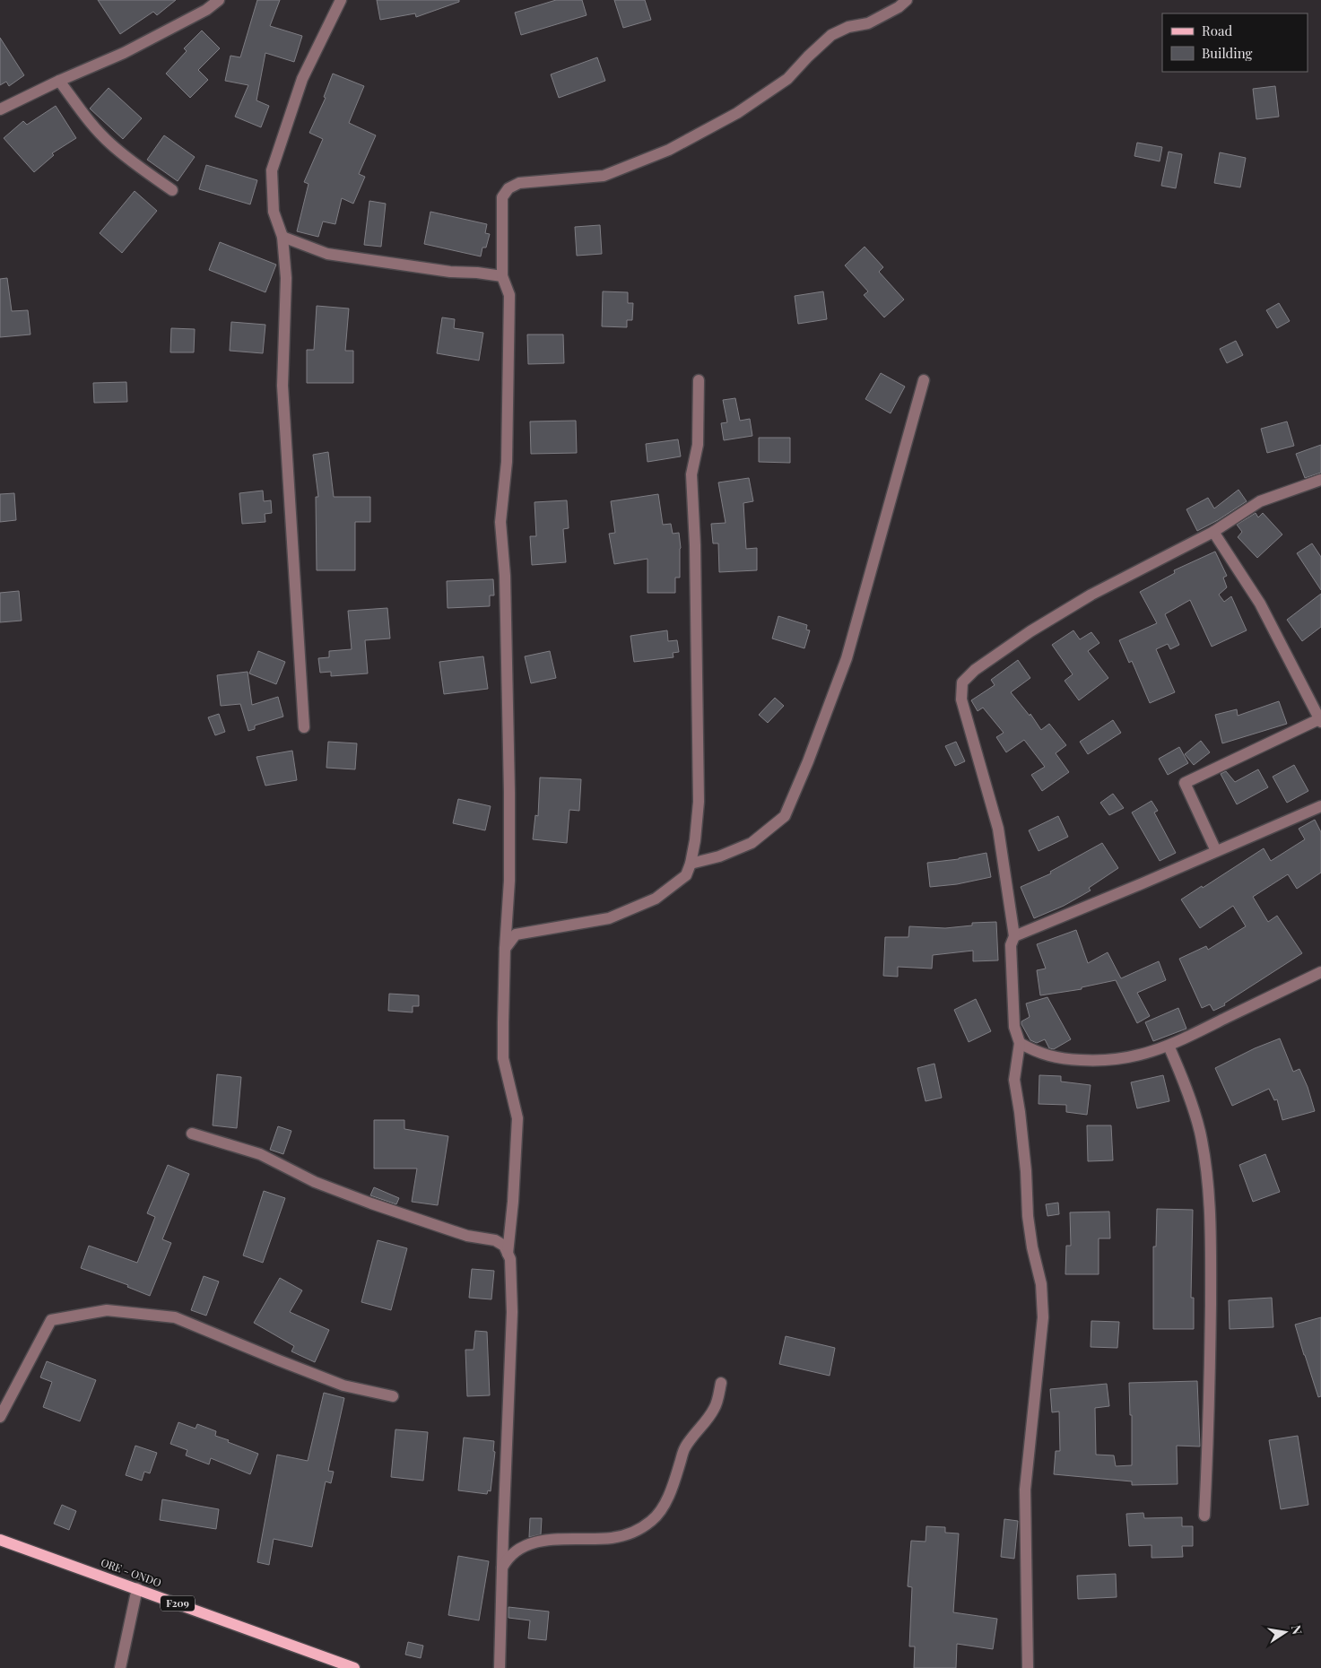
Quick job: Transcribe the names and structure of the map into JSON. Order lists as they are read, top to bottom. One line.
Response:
{"streets":{"main road":["ORE - ONDO","F209"]},"legend":["Road","Building"],"north":"right"}
